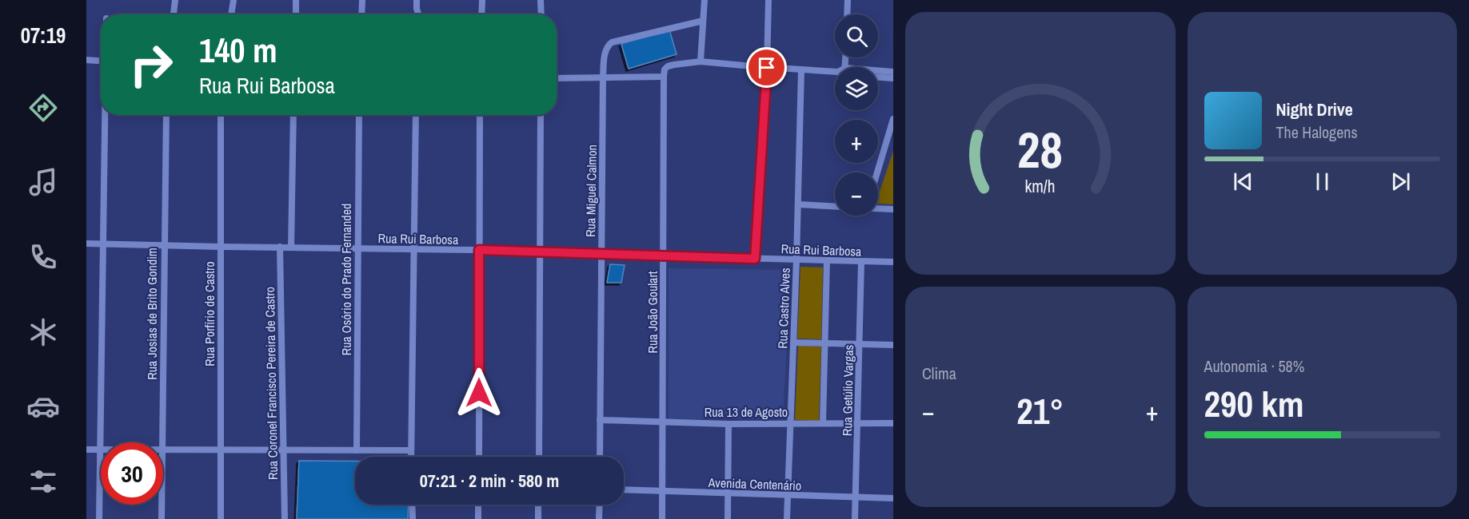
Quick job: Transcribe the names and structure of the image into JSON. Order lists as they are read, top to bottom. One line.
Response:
{"streets":{"street":["Rua Miguel Calmon","Rua Rui Barbosa","Rua Osório do Prado Fernanded","Rua Castro Alves","Rua João Goulart","Rua Josias de Brito Gondim","Rua Porfírio de Castro","Rua Coronel Francisco Pereira de Castro","Rua Getúlio Vargas","Rua 13 de Agosto","Avenida Centenário"]},"crossings":[["Rua Miguel Calmon","Rua Rui Barbosa"],["Rua Miguel Calmon","Rua 13 de Agosto"],["Rua Rui Barbosa","Rua Osório do Prado Fernanded"],["Rua Rui Barbosa","Rua Castro Alves"],["Rua Rui Barbosa","Rua João Goulart"],["Rua Rui Barbosa","Rua Josias de Brito Gondim"],["Rua Rui Barbosa","Rua Porfírio de Castro"],["Rua Rui Barbosa","Rua Coronel Francisco Pereira de Castro"],["Rua Rui Barbosa","Rua Getúlio Vargas"],["Rua Castro Alves","Rua 13 de Agosto"],["Rua Castro Alves","Avenida Centenário"],["Rua João Goulart","Rua 13 de Agosto"],["Rua João Goulart","Avenida Centenário"],["Rua Getúlio Vargas","Rua 13 de Agosto"],["Rua Getúlio Vargas","Avenida Centenário"]],"page":{"tabs":"07:19","map_buttons":["+","−"],"turn":["140 m","Rua Rui Barbosa"],"song":["Night Drive","The Halogens"],"tile":["Clima",["Autonomia · 58%","290 km"]],"heat":["−","21°","+"],"limit":"30","trip":"07:21 · 2 min · 580 m","gauge":["28","km/h"]}}
